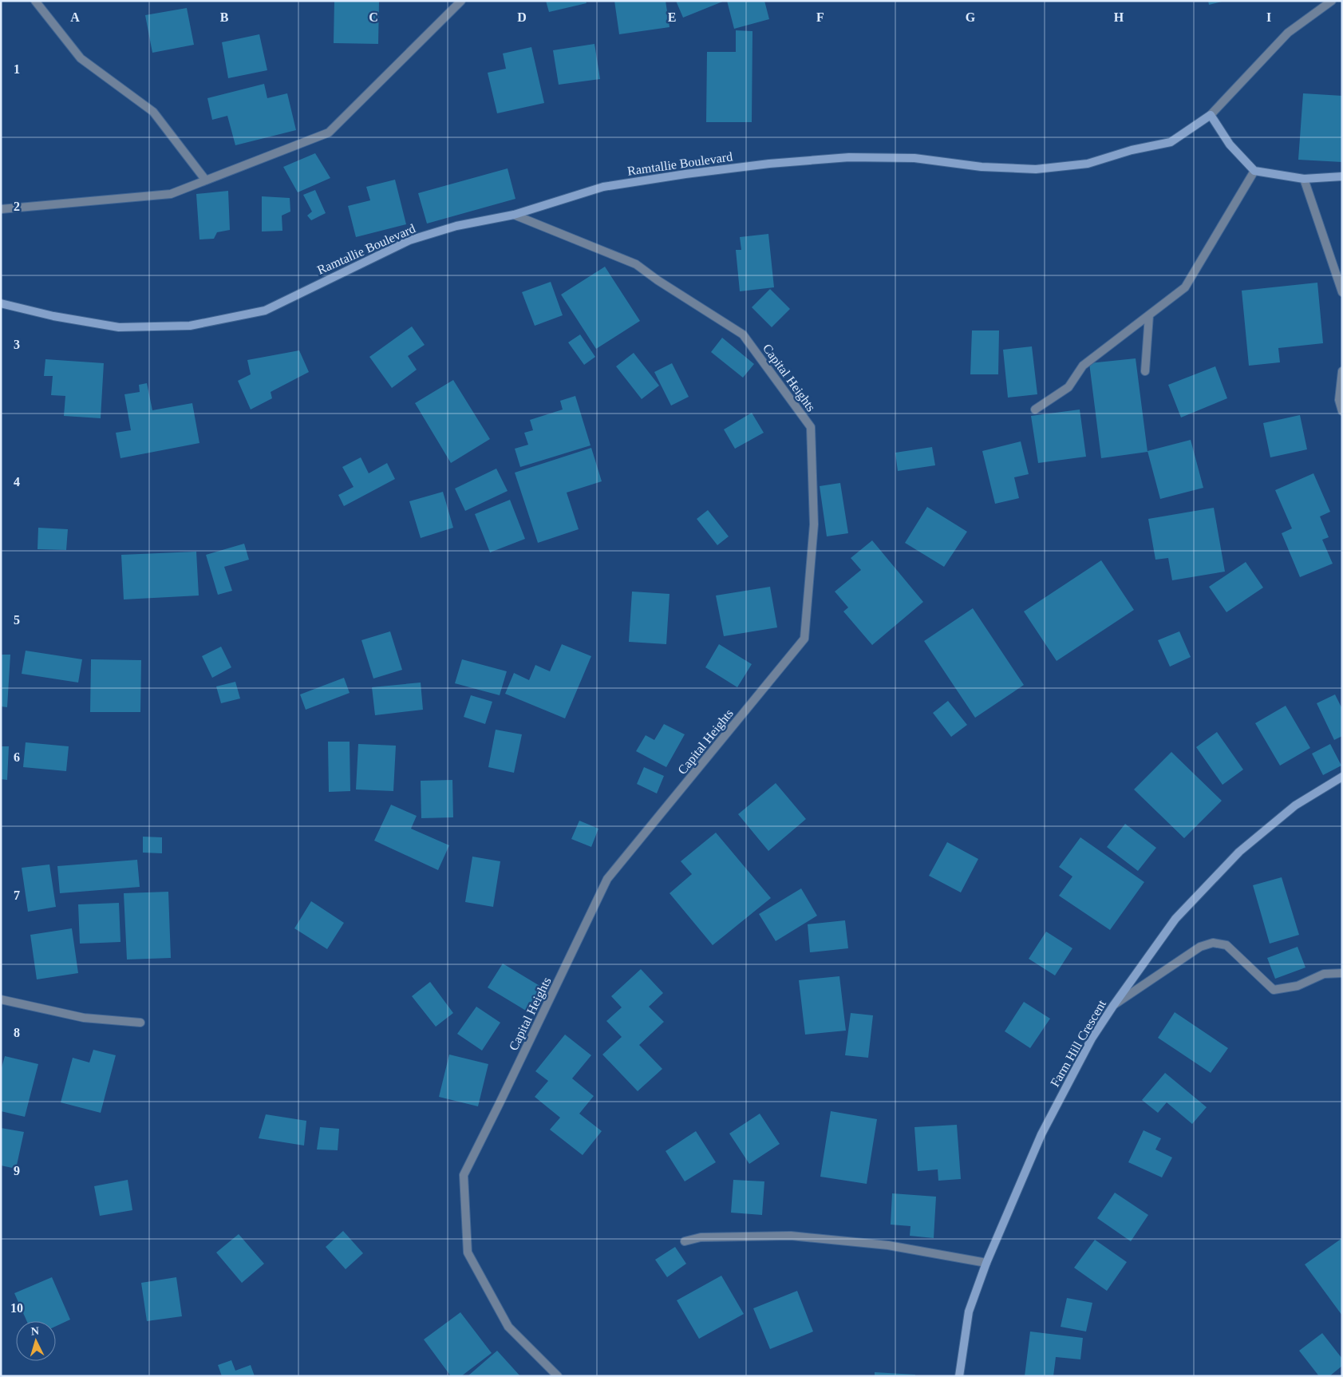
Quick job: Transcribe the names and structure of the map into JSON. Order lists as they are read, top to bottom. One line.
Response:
{"streets":{"street":["Ramtallie Boulevard","Capital Heights","Farm Hill Crescent"]},"crossings":[["Ramtallie Boulevard","Capital Heights"]],"north":"top","grid":{"columns":["A","B","C","D","E","F","G","H","I"],"rows":["1","2","3","4","5","6","7","8","9","10"]}}
